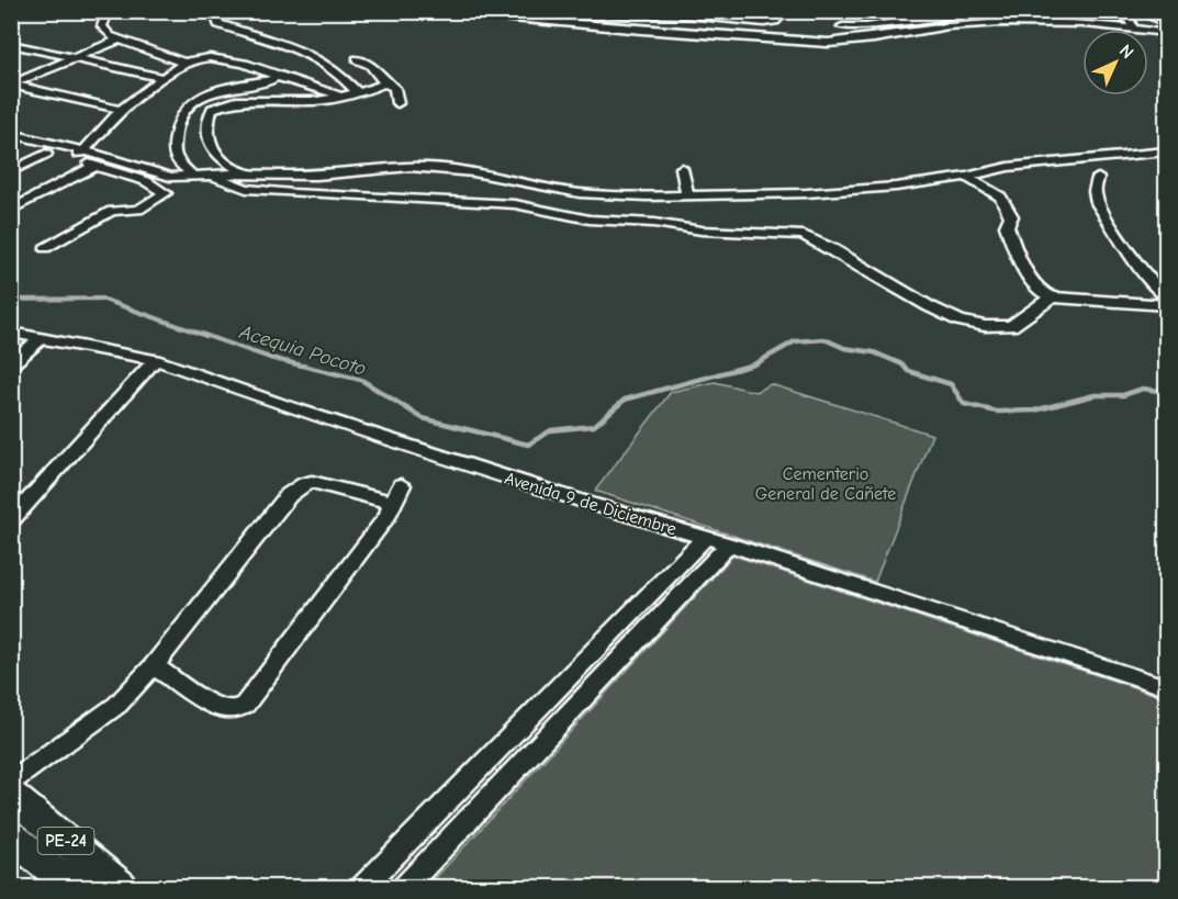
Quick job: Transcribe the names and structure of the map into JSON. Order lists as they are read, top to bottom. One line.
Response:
{"streets":{"highway":["PE-24"],"street":["Avenida 9 de Diciembre"]},"water":["Acequia Pocoto"],"parks":["Cementerio General de Cañete"],"north":"top right"}
